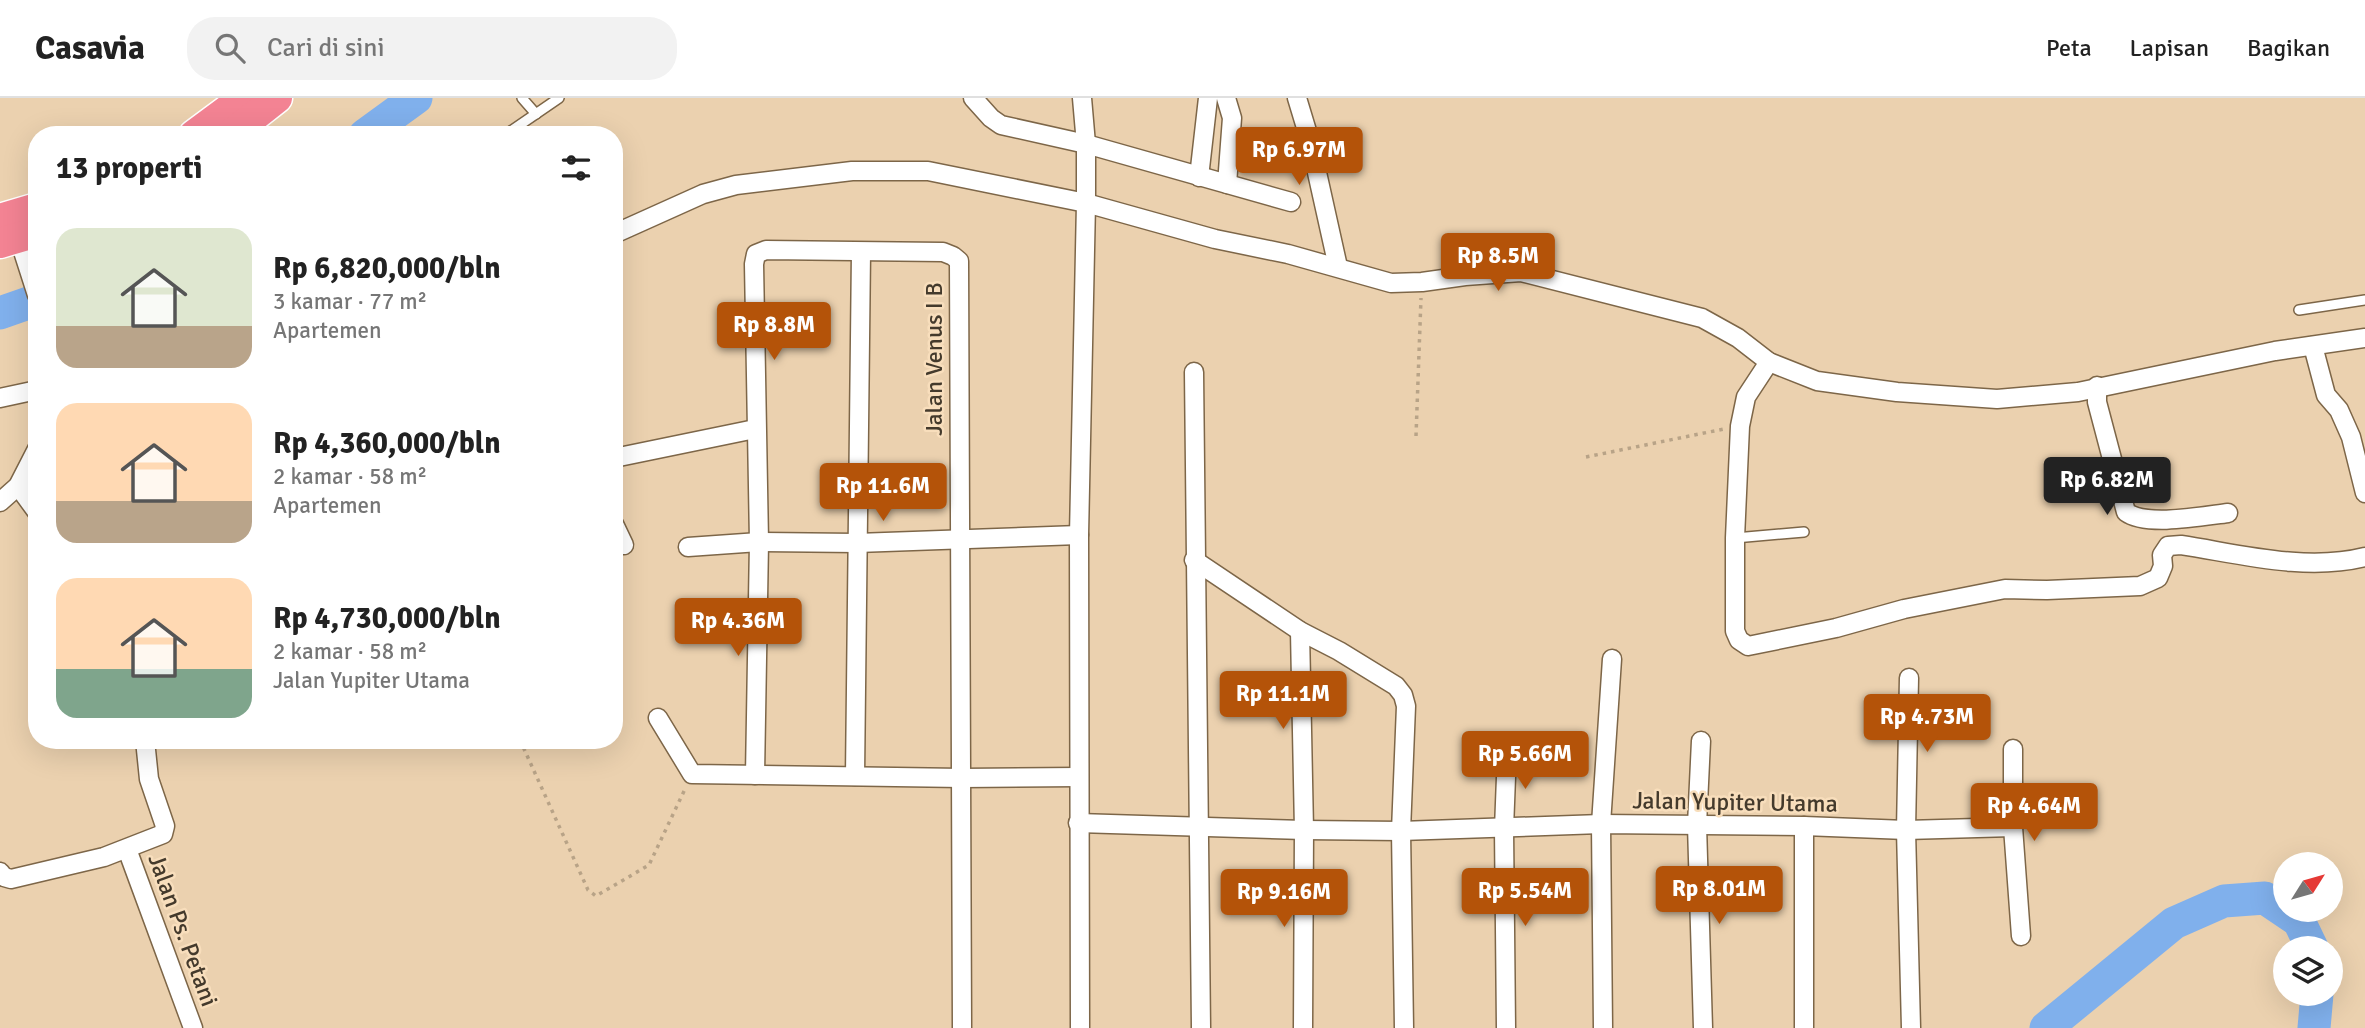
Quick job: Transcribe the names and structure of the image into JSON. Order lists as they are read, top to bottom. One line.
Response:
{"streets":{"street":["Jalan Venus I B","Jalan Yupiter Utama","Jalan Ps. Petani"]},"north":"top right","page":{"header":"Casavia","search":"Cari di sini","nav":["Peta","Lapisan","Bagikan"],"heading":"13 properti","price":["Rp 6.97M","Rp 8.5M","Rp 8.8M","Rp 6.82M","Rp 11.6M","Rp 4.36M","Rp 11.1M","Rp 4.73M","Rp 5.66M","Rp 4.64M","Rp 8.01M","Rp 5.54M","Rp 9.16M"],"list":[{"name":"Rp 6,820,000/bln","note":"3 kamar · 77 m² · Apartemen"},{"name":"Rp 4,360,000/bln","note":"2 kamar · 58 m² · Apartemen"},{"name":"Rp 4,730,000/bln","note":"2 kamar · 58 m² · Jalan Yupiter Utama"}]}}
